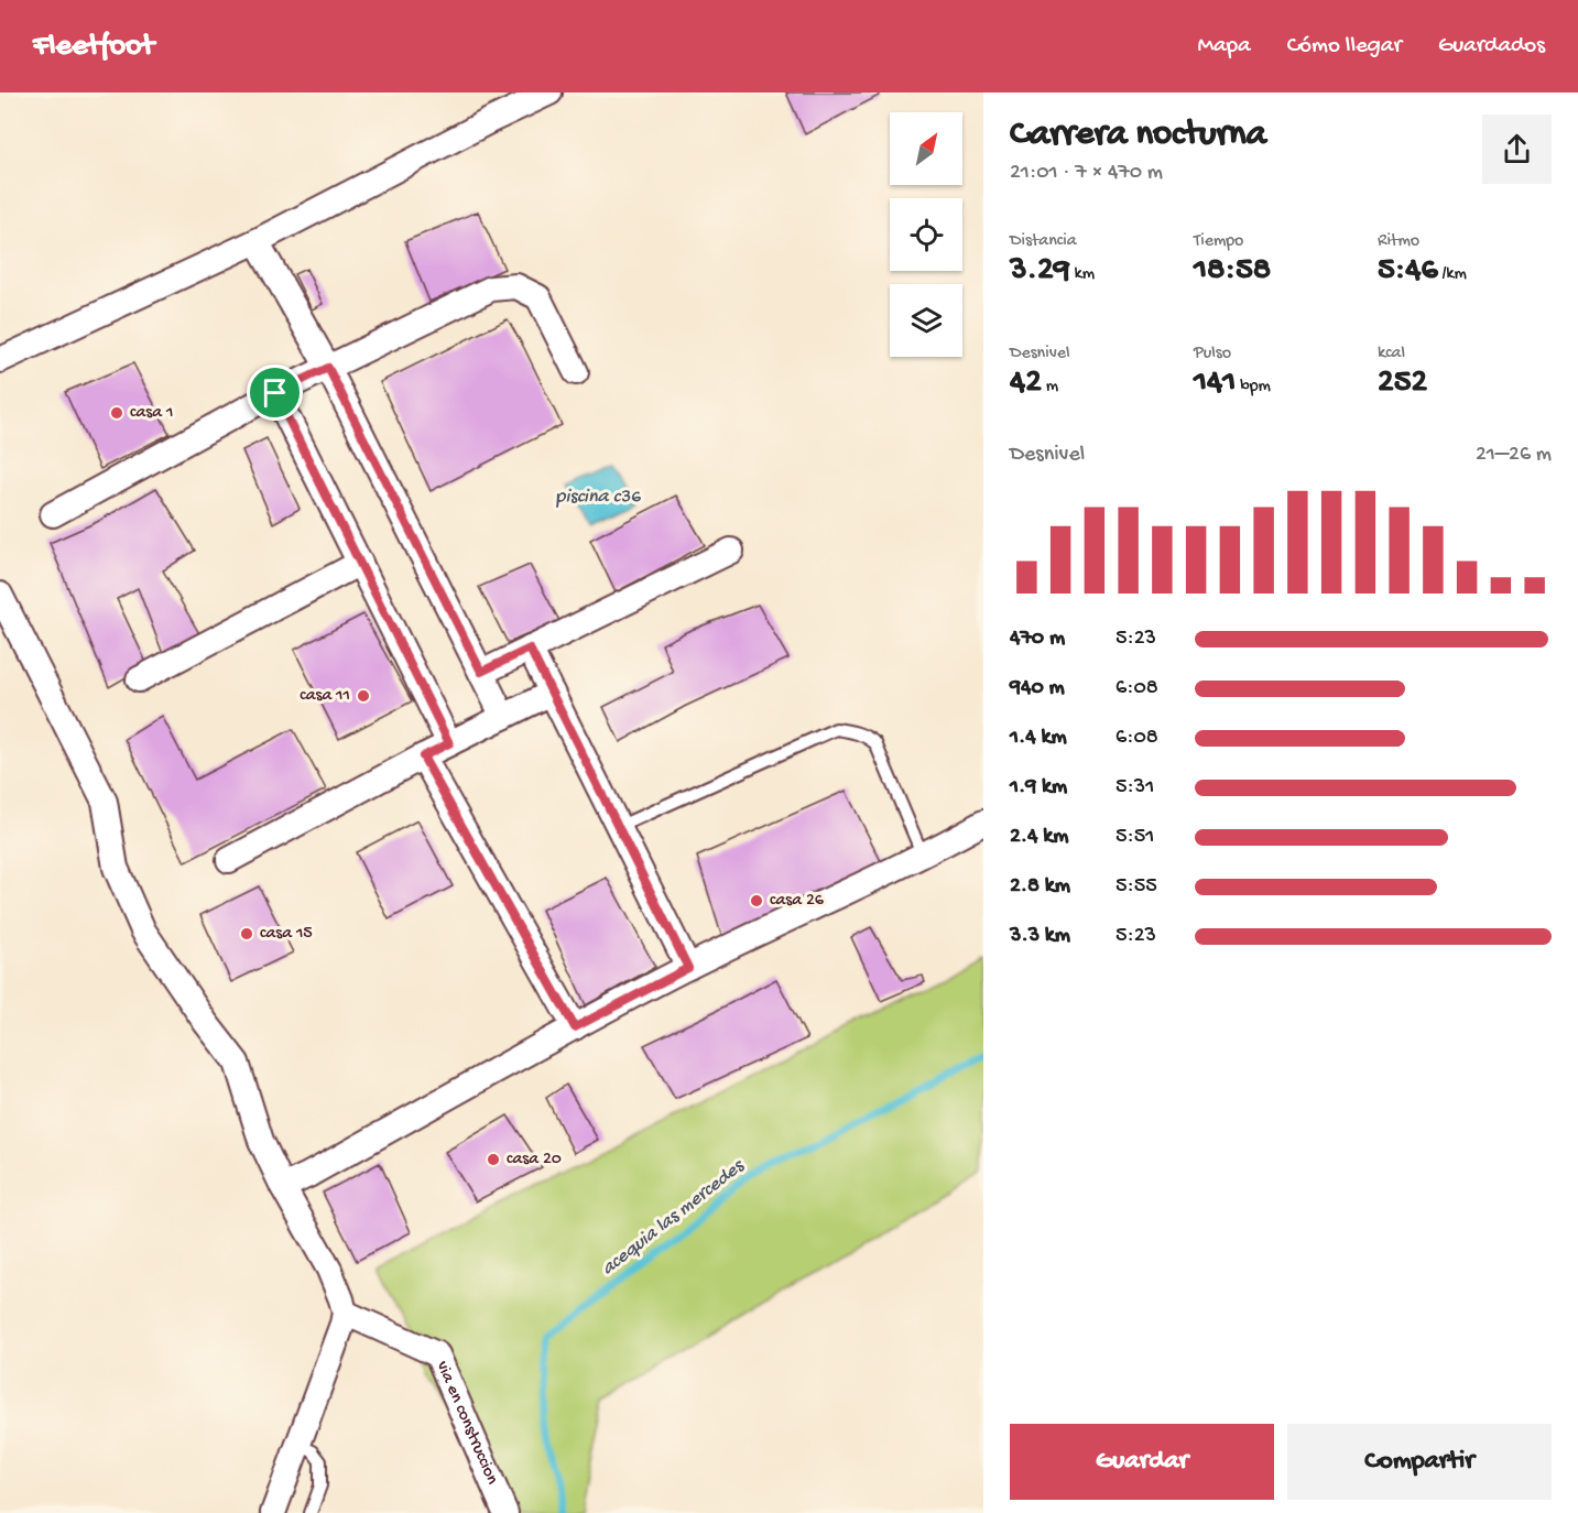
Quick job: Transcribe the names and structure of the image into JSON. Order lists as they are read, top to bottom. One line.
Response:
{"streets":{"street":["via en construccion"]},"water":["piscina c36","acequia las mercedes"],"places":["casa 1","casa 11","casa 26","casa 15","casa 20"],"north":"top right","page":{"header":"Fleetfoot","nav":["Mapa","Cómo llegar","Guardados"],"heading":["Carrera nocturna","21:01 · 7 × 470 m"],"stats":[["Distancia","3.29 km"],["Tiempo","18:58"],["Ritmo","5:46 /km"],["Desnivel","42 m"],["Pulso","141 bpm"],["kcal","252"]],"chart":["Desnivel","21–26 m"],"list":[{"name":"470 m","note":"5:23"},{"name":"940 m","note":"6:08"},{"name":"1.4 km","note":"6:08"},{"name":"1.9 km","note":"5:31"},{"name":"2.4 km","note":"5:51"},{"name":"2.8 km","note":"5:55"},{"name":"3.3 km","note":"5:23"}],"buttons":["Guardar","Compartir"]}}
